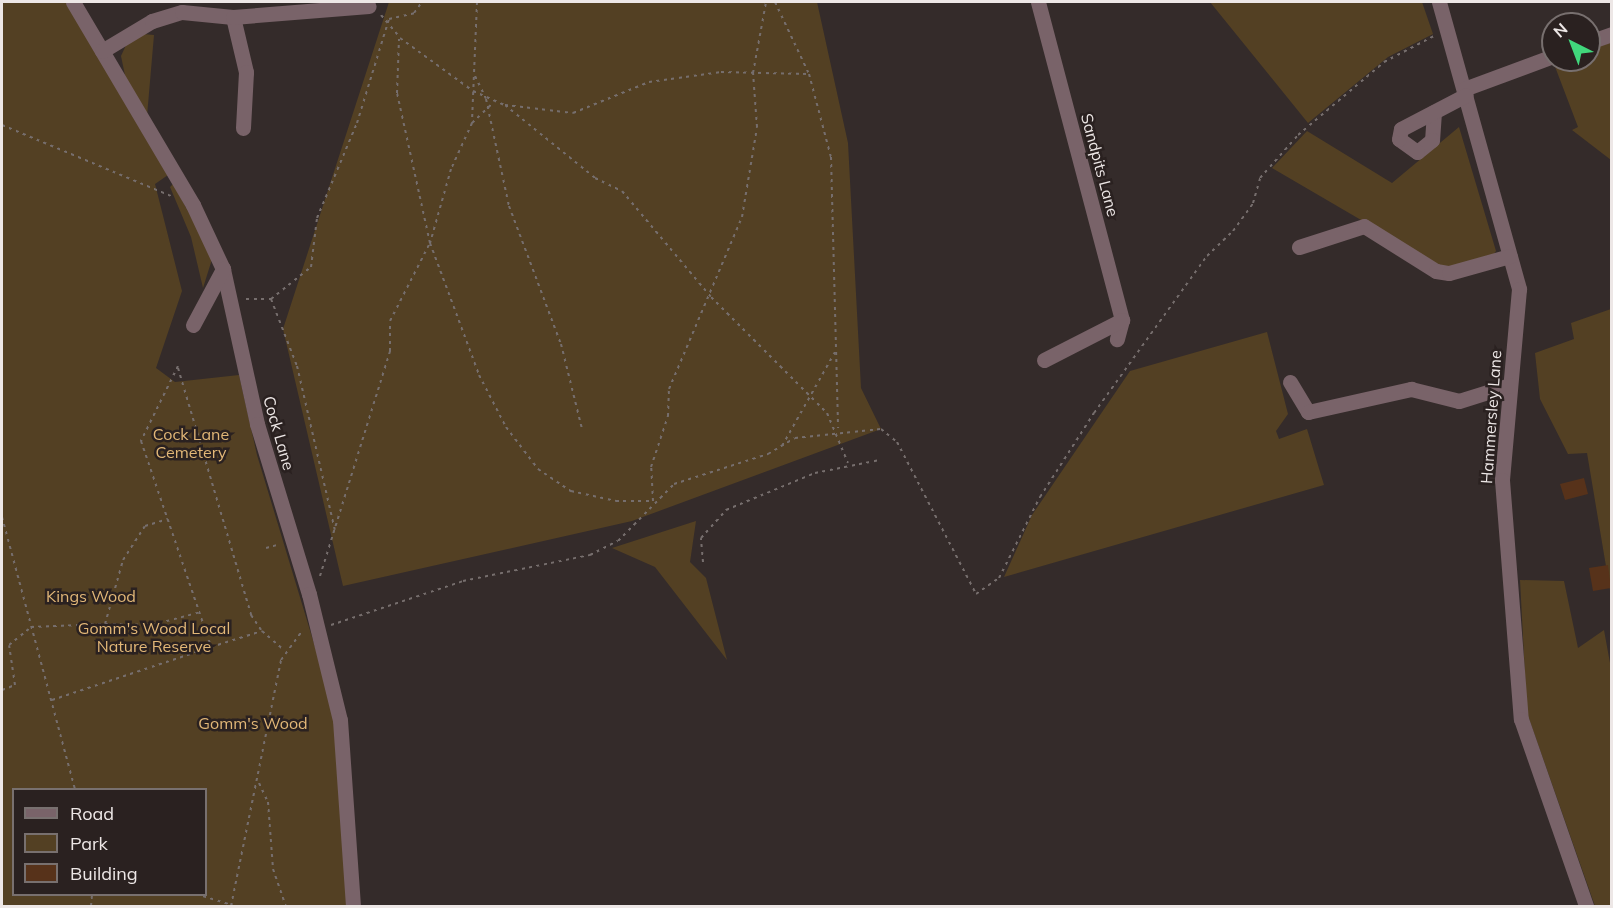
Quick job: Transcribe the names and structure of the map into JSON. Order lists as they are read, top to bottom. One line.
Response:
{"streets":{"street":["Sandpits Lane","Hammersley Lane","Cock Lane"]},"parks":["Cock Lane Cemetery","Kings Wood","Gomm's Wood Local Nature Reserve","Gomm's Wood"],"legend":["Road","Park","Building"],"north":"top left"}
